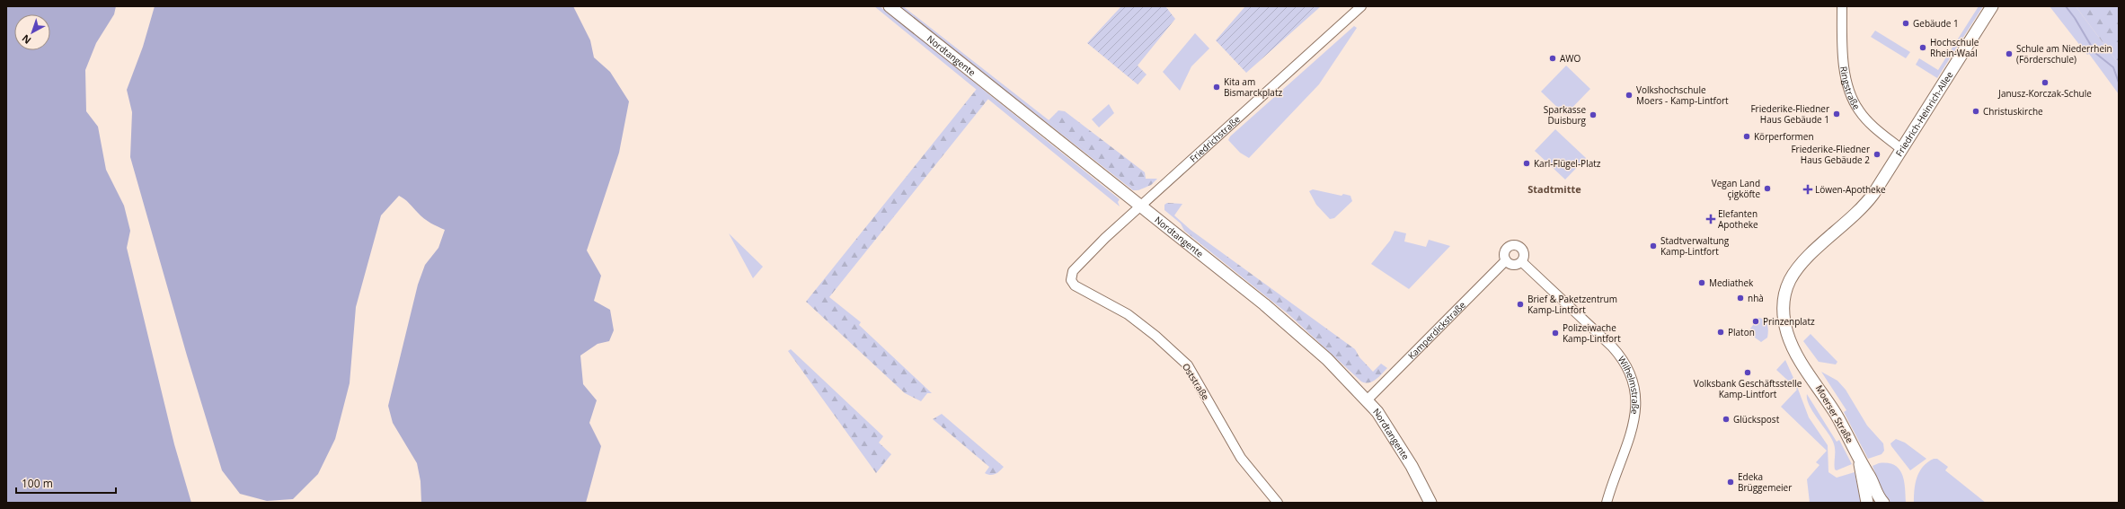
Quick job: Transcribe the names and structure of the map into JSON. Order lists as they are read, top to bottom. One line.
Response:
{"streets":{"main road":["Nordtangente","Friedrich-Heinrich-Allee","Moerser Straße"],"street":["Ringstraße","Friedrichstraße","Kamperdickstraße","Oststraße","Wilhelmstraße"]},"crossings":[["Nordtangente","Friedrichstraße"],["Nordtangente","Kamperdickstraße"],["Ringstraße","Friedrich-Heinrich-Allee"],["Friedrich-Heinrich-Allee","Moerser Straße"],["Friedrichstraße","Oststraße"],["Kamperdickstraße","Wilhelmstraße"]],"districts":["Stadtmitte"],"places":{"other":["Gebäude 1","Hochschule Rhein-Waal","Schule am Niederrhein (Förderschule)","AWO","Janusz-Korczak-Schule","Kita am Bismarckplatz","Volkshochschule Moers - Kamp-Lintfort","Christuskirche","Friederike-Fliedner Haus Gebäude 1","Sparkasse Duisburg","Körperformen","Friederike-Fliedner Haus Gebäude 2","Karl-Flügel-Platz","Vegan Land çigköfte","Stadtverwaltung Kamp-Lintfort","Mediathek","nhà","Brief & Paketzentrum Kamp-Lintfort","Prinzenplatz","Platon","Polizeiwache Kamp-Lintfort","Volksbank Geschäftsstelle Kamp-Lintfort","Glückspost","Edeka Brüggemeier"],"health":["Löwen-Apotheke","Elefanten Apotheke"]},"scale_bar":"100 m","north":"bottom left"}
